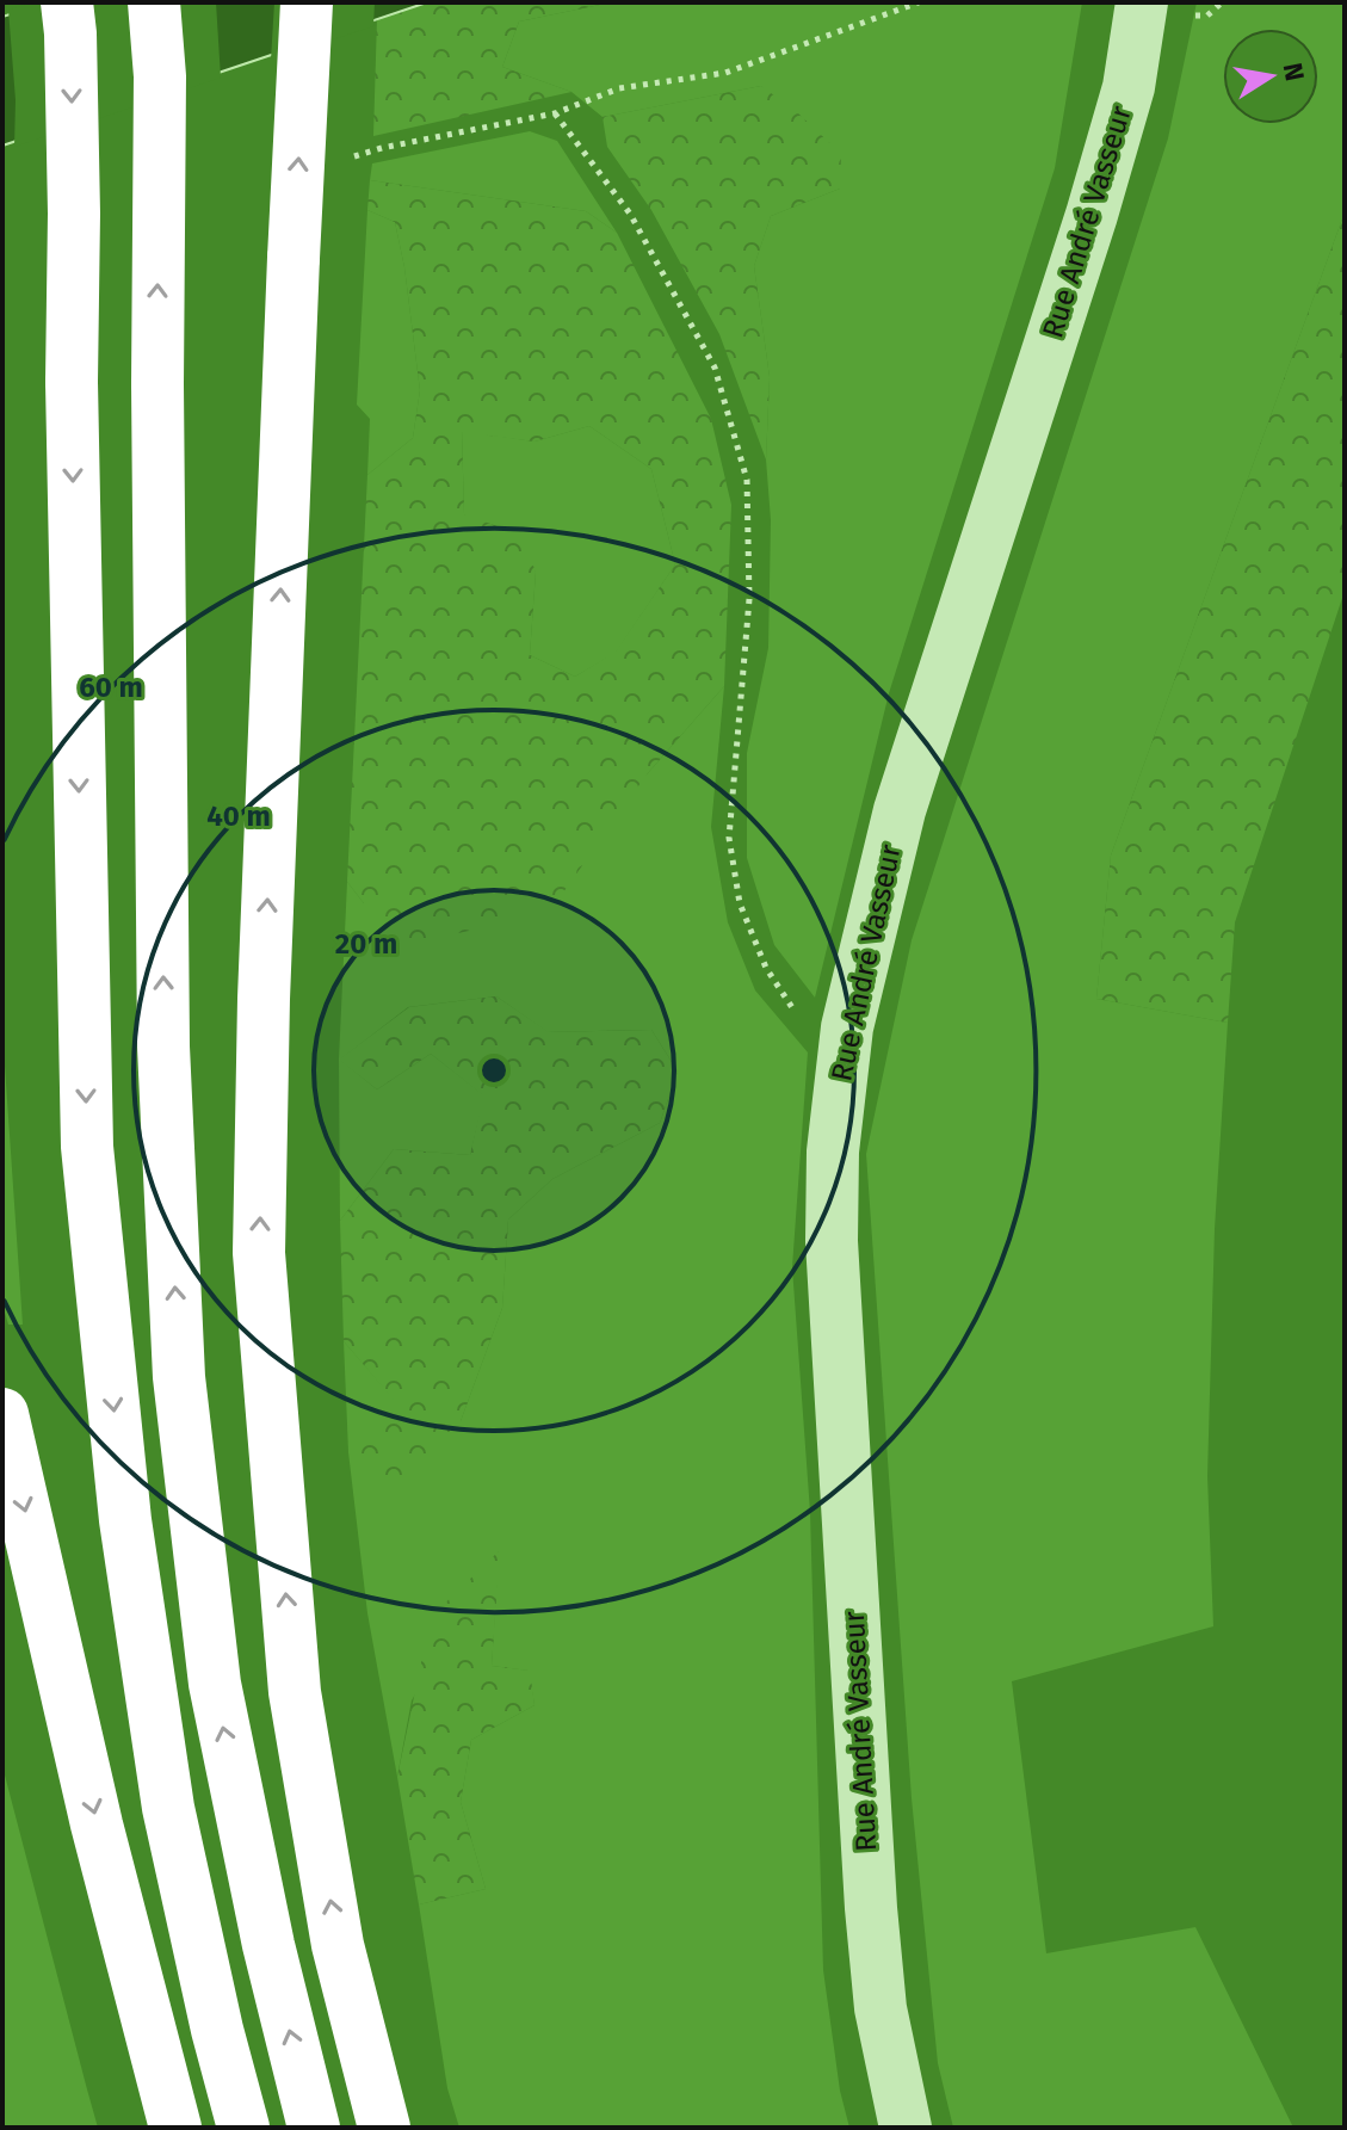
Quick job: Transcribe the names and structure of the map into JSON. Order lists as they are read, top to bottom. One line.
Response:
{"streets":{"street":["Rue André Vasseur"]},"north":"right","rings":["60 m","40 m","20 m"]}
